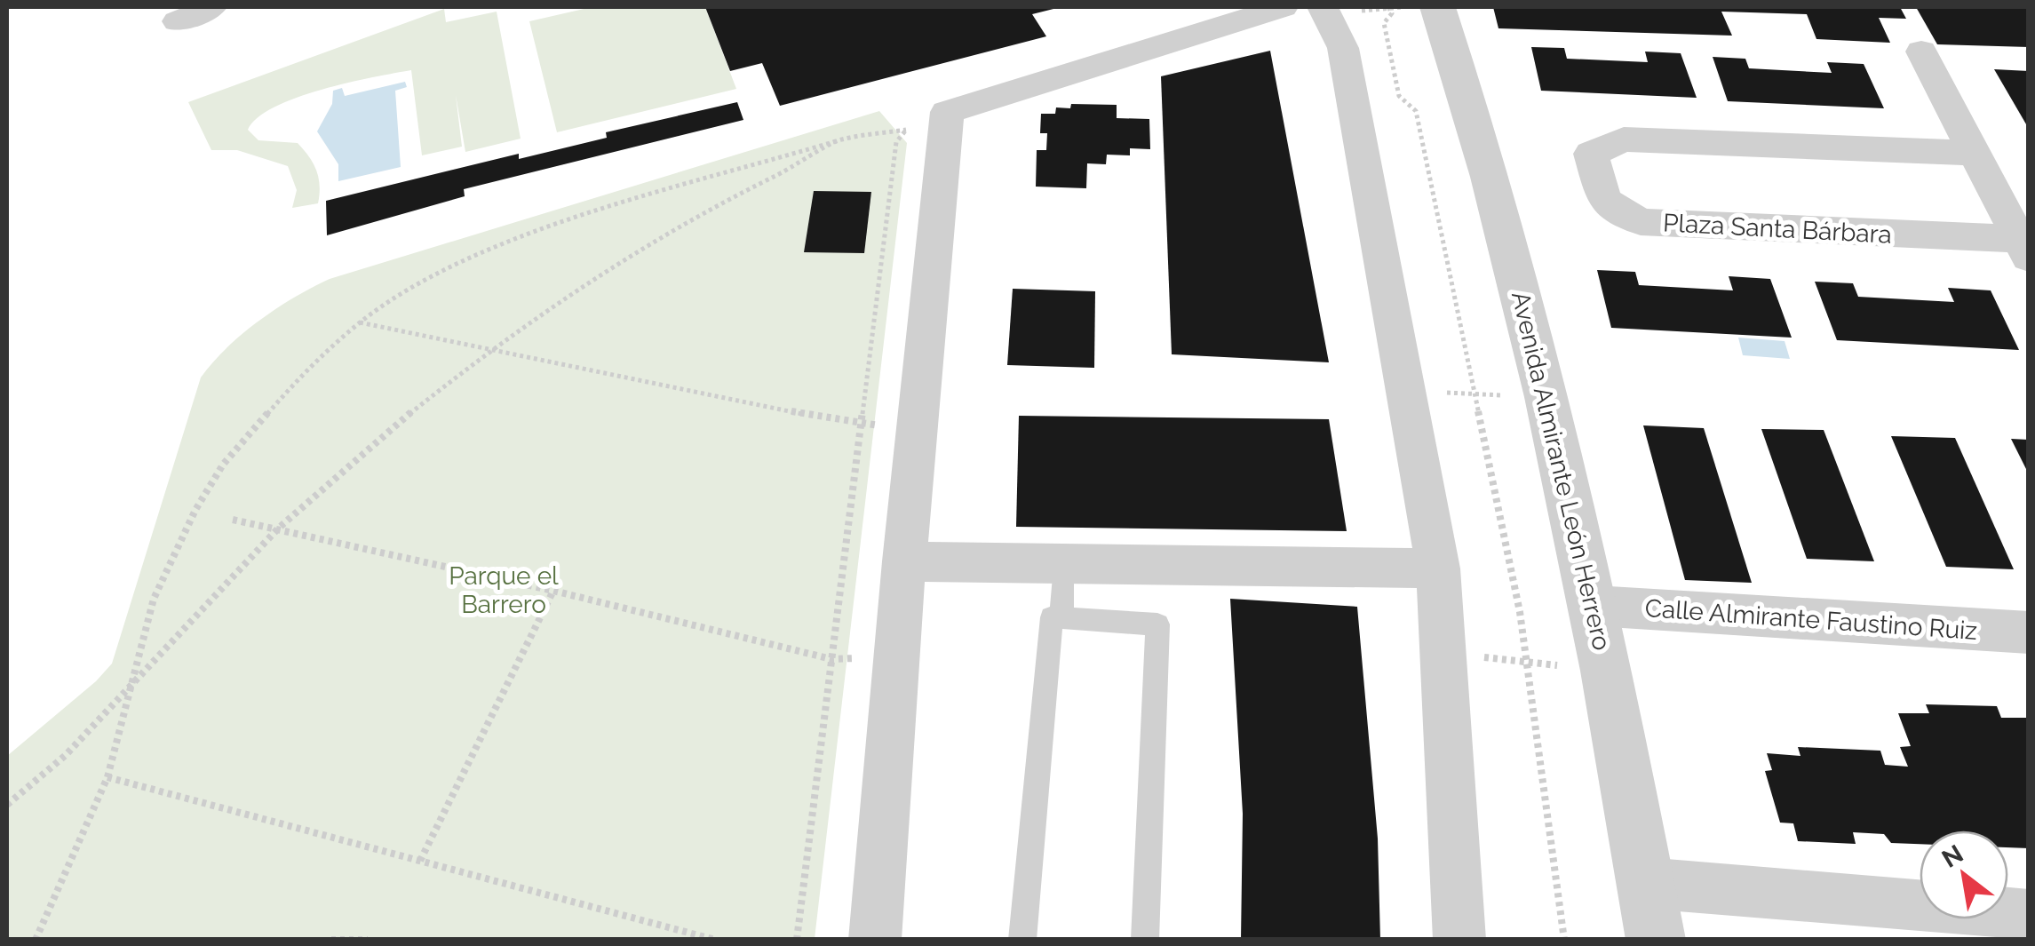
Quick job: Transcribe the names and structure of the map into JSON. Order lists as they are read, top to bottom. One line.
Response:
{"streets":{"street":["Plaza Santa Bárbara","Avenida Almirante León Herrero","Calle Almirante Faustino Ruiz"]},"crossings":[["Avenida Almirante León Herrero","Calle Almirante Faustino Ruiz"]],"parks":["Parque el Barrero"],"north":"top left"}
